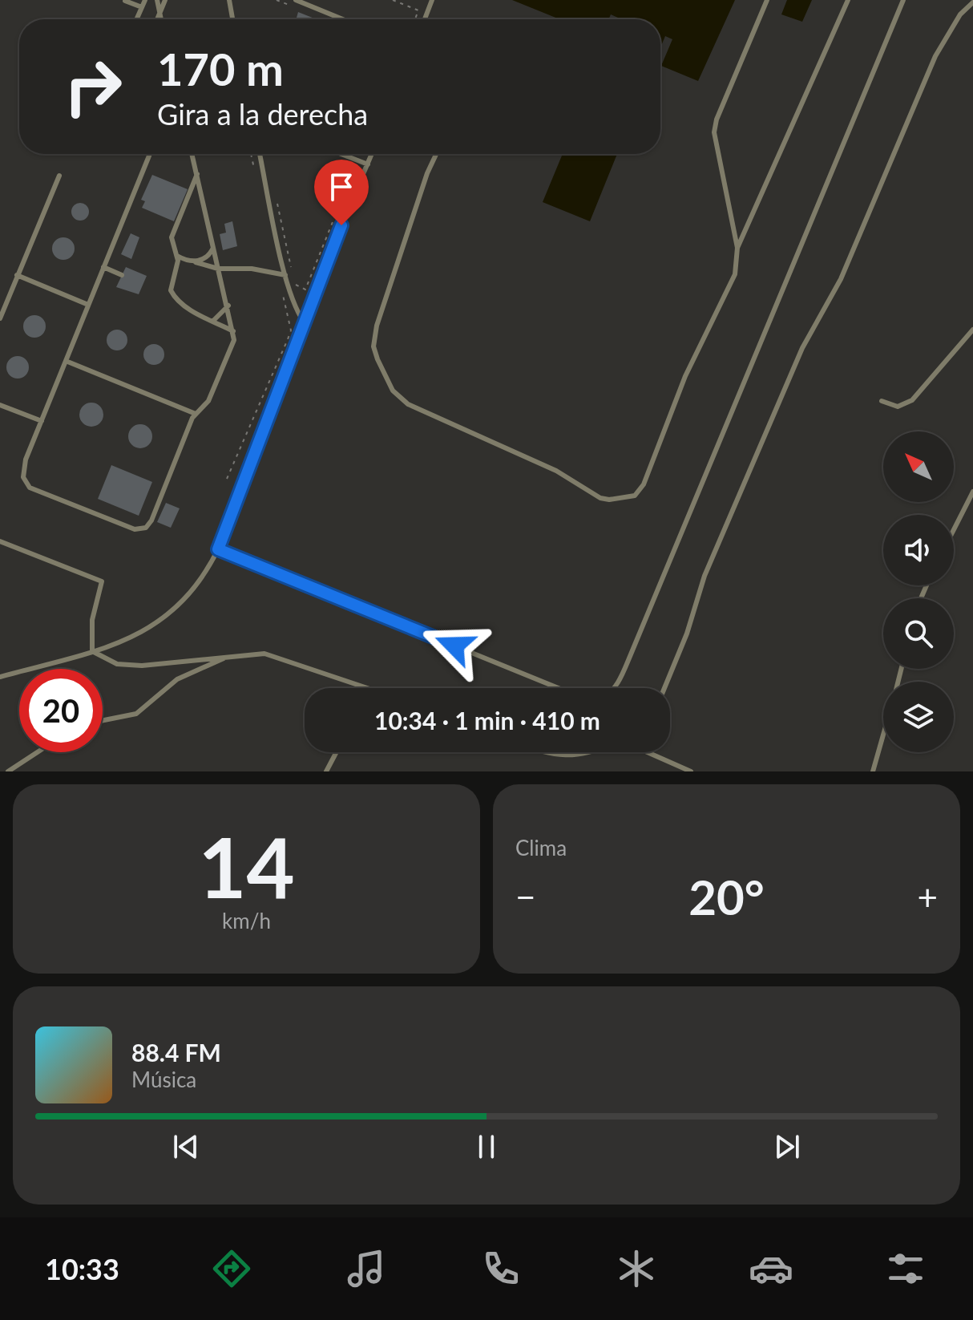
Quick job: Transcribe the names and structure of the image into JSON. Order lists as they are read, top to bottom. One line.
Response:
{"north":"top left","page":{"turn":["170 m","Gira a la derecha"],"limit":"20","trip":"10:34 · 1 min · 410 m","tile":[["14","km/h"],"Clima"],"heat":["−","20°","+"],"song":["88.4 FM","Música"],"tabs":"10:33"}}
